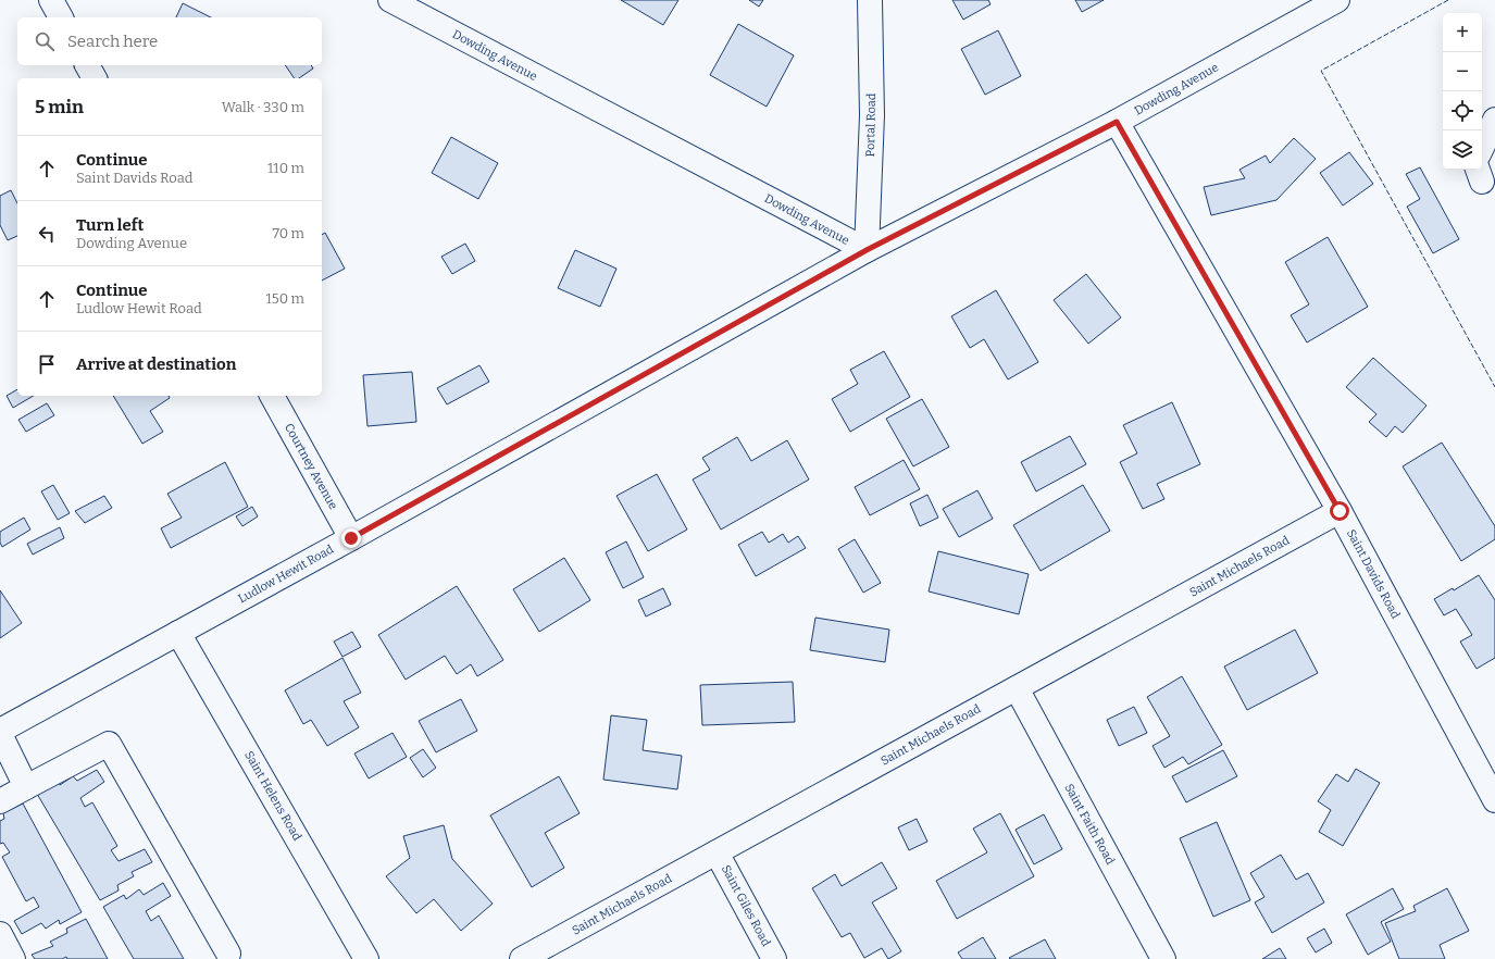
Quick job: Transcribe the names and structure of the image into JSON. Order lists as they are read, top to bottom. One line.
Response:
{"streets":{"street":["Dowding Avenue","Portal Road","Courtney Avenue","Saint Michaels Road","Ludlow Hewit Road","Saint Davids Road","Saint Helens Road","Saint Faith Road","Saint Giles Road"]},"crossings":[["Dowding Avenue","Portal Road"],["Dowding Avenue","Ludlow Hewit Road"],["Dowding Avenue","Saint Davids Road"],["Portal Road","Ludlow Hewit Road"],["Courtney Avenue","Ludlow Hewit Road"],["Saint Michaels Road","Saint Davids Road"],["Saint Michaels Road","Saint Faith Road"],["Saint Michaels Road","Saint Giles Road"],["Ludlow Hewit Road","Saint Helens Road"]],"page":{"map_buttons":["+","−"],"search":"Search here","heading":["5 min","Walk · 330 m"],"list":[["Continue","Saint Davids Road","110 m"],["Turn left","Dowding Avenue","70 m"],["Continue","Ludlow Hewit Road","150 m"],"Arrive at destination"]}}
